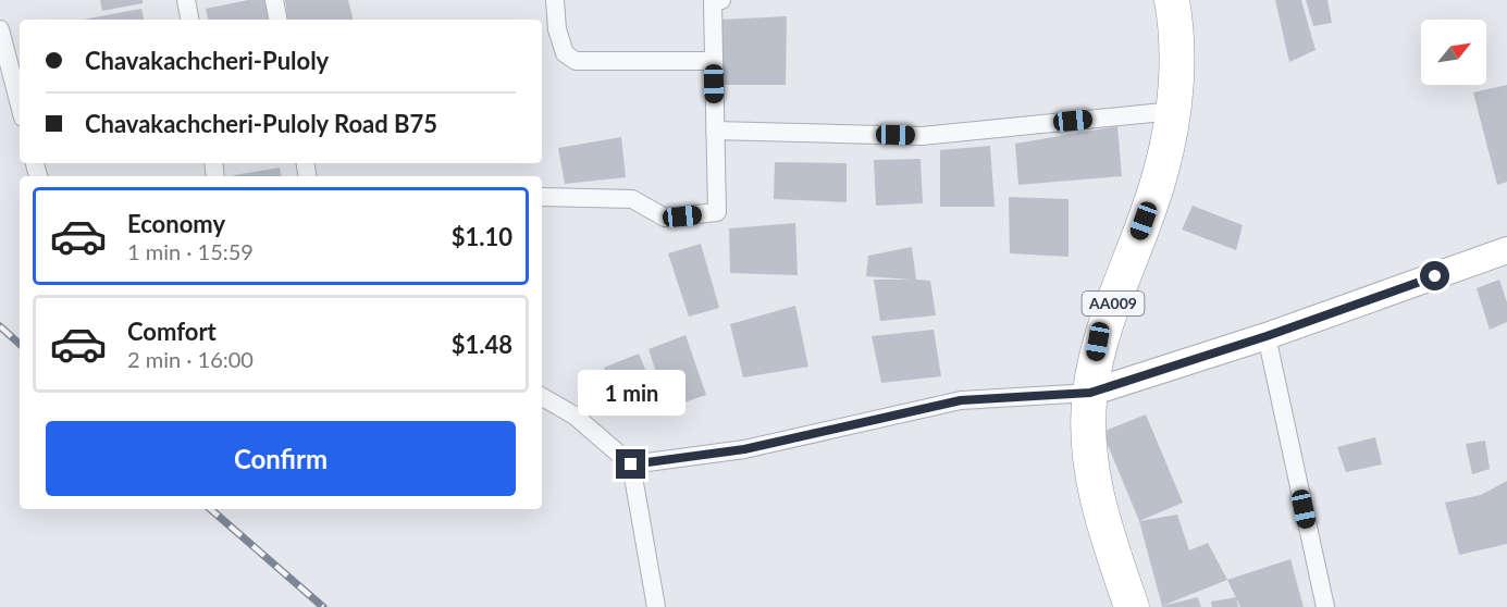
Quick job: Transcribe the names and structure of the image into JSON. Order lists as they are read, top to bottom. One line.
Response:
{"streets":{"highway":["AA009"]},"north":"top right","page":{"banner":["Chavakachcheri-Puloly","Chavakachcheri-Puloly Road B75"],"list":[{"name":"Economy","note":"1 min · 15:59","value":"$1.10"},{"name":"Comfort","note":"2 min · 16:00","value":"$1.48"}],"bubble":"1 min","buttons":"Confirm"}}
